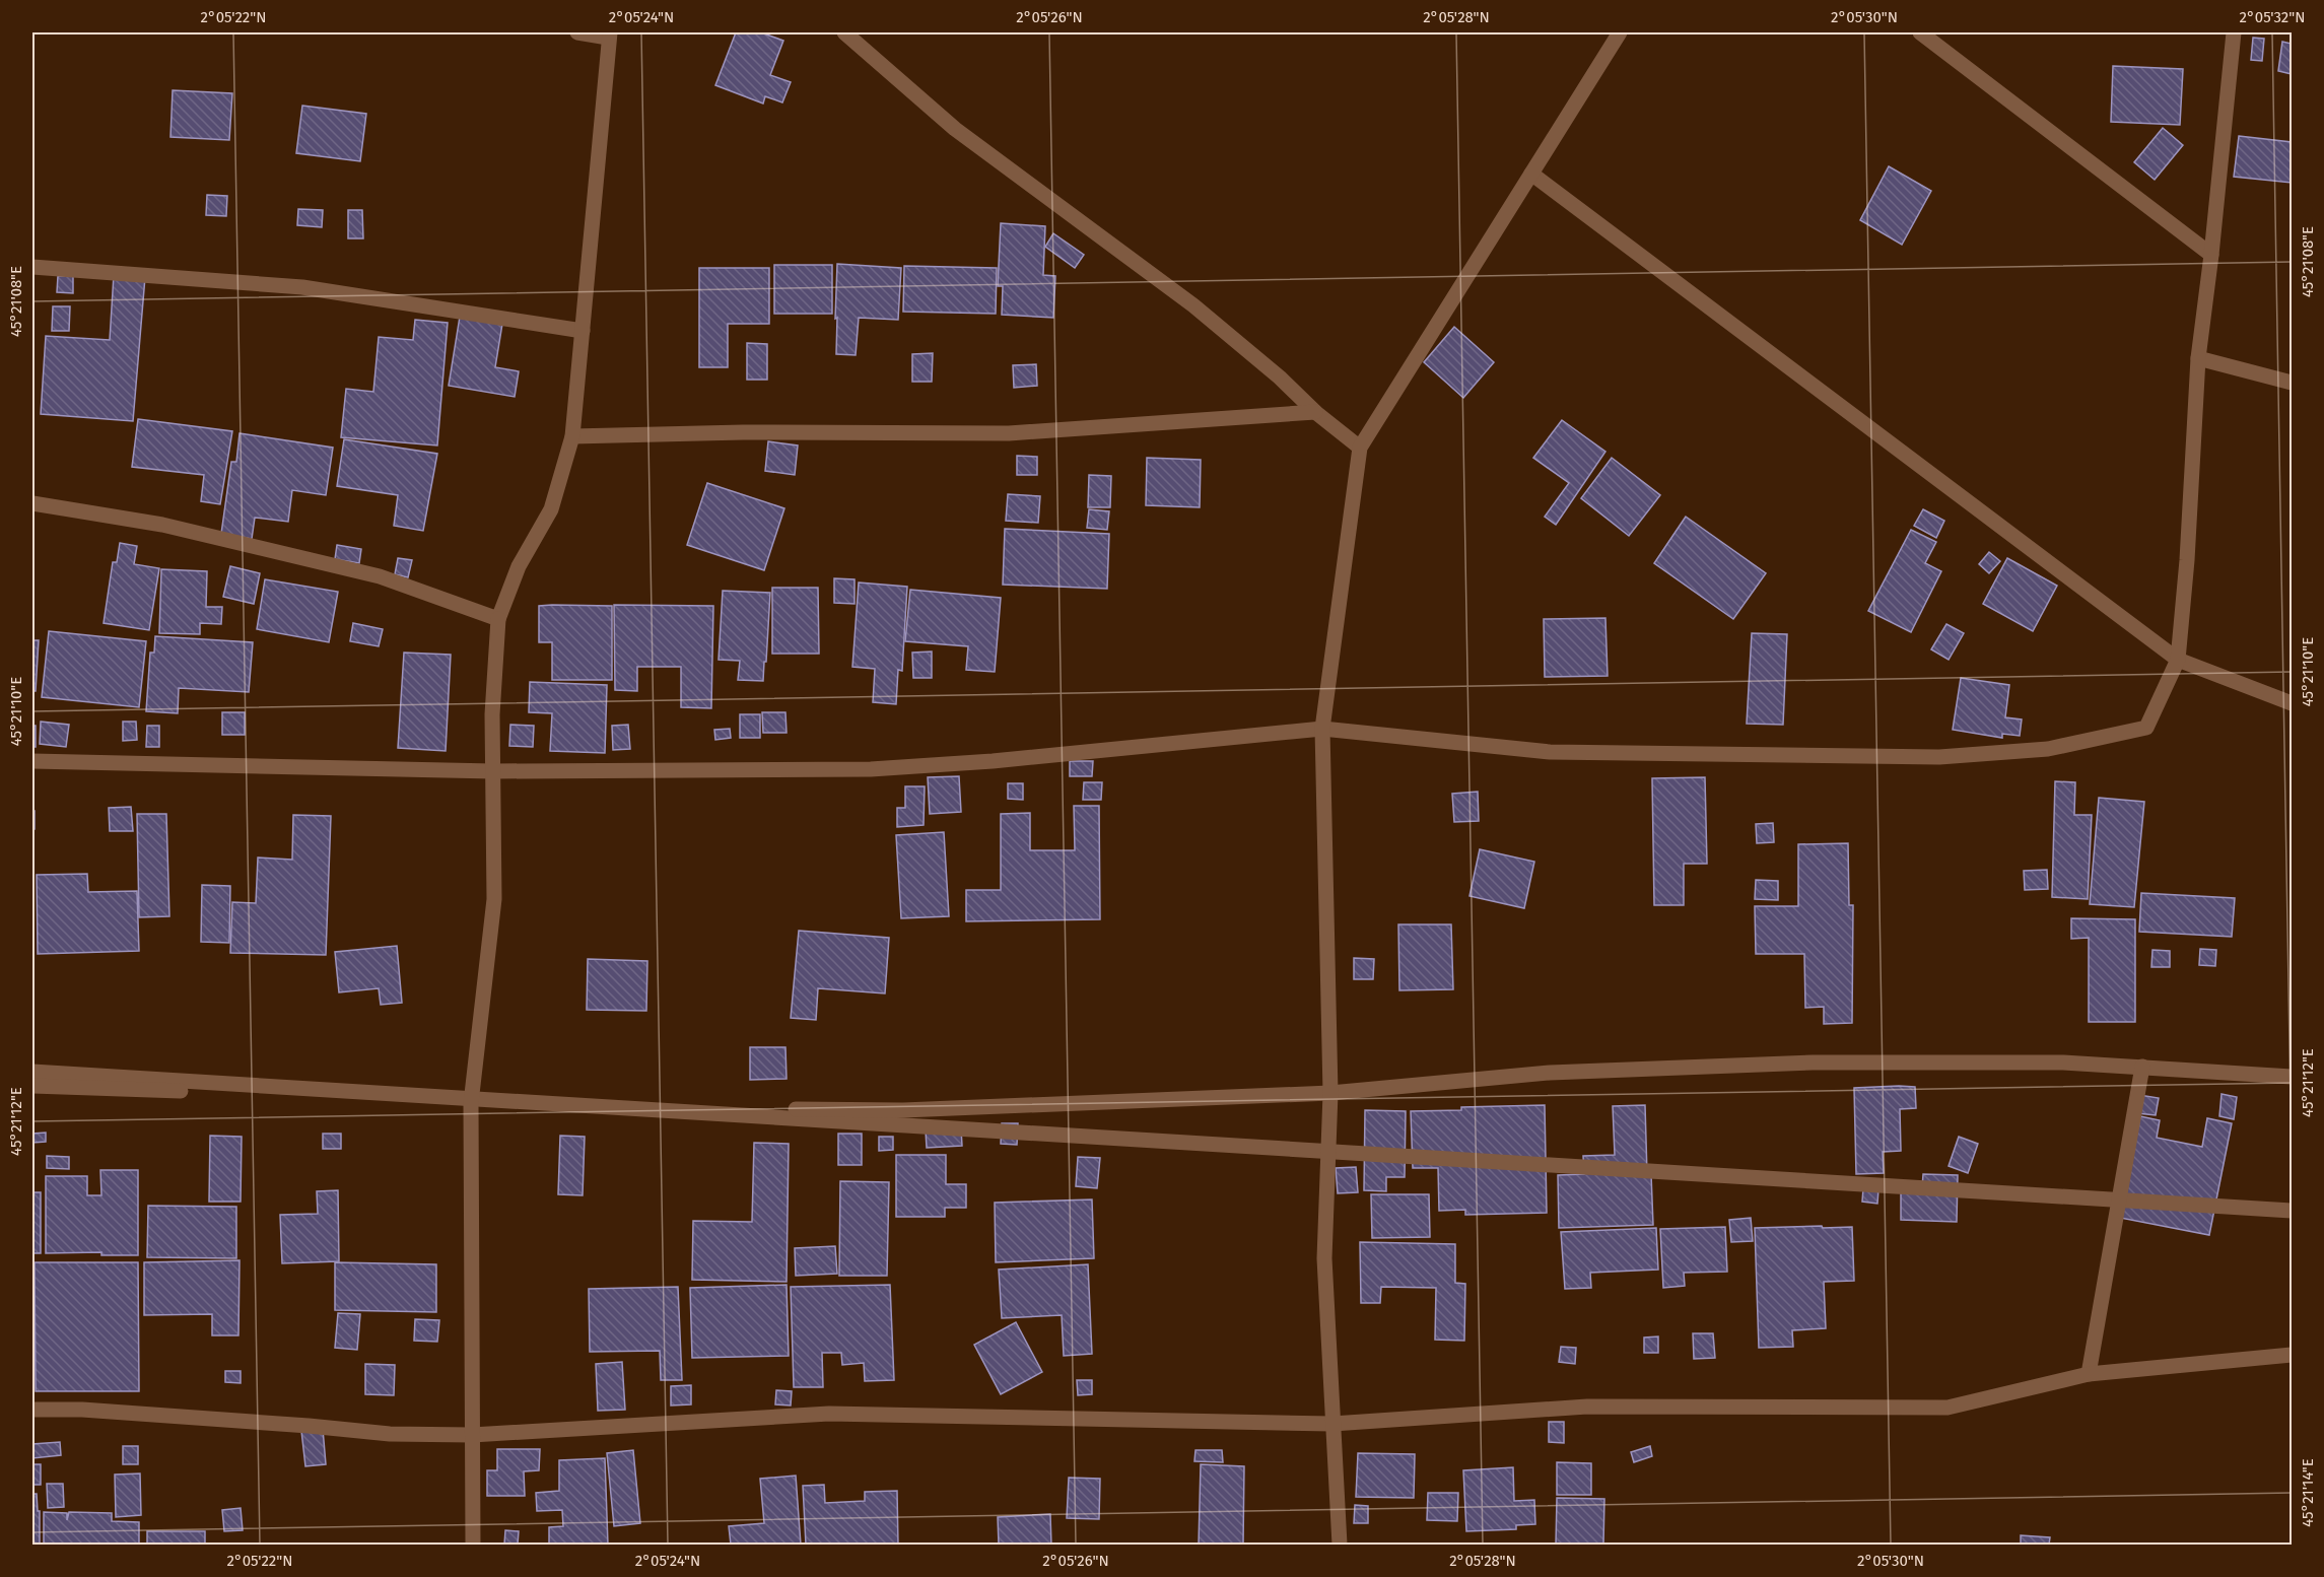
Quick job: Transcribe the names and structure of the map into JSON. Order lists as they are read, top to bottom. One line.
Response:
{"coordinates":["2°05'22\"N","2°05'24\"N","2°05'26\"N","2°05'28\"N","2°05'30\"N","2°05'32\"N","45°21'08\"E","45°21'10\"E","45°21'12\"E","45°21'14\"E"]}
